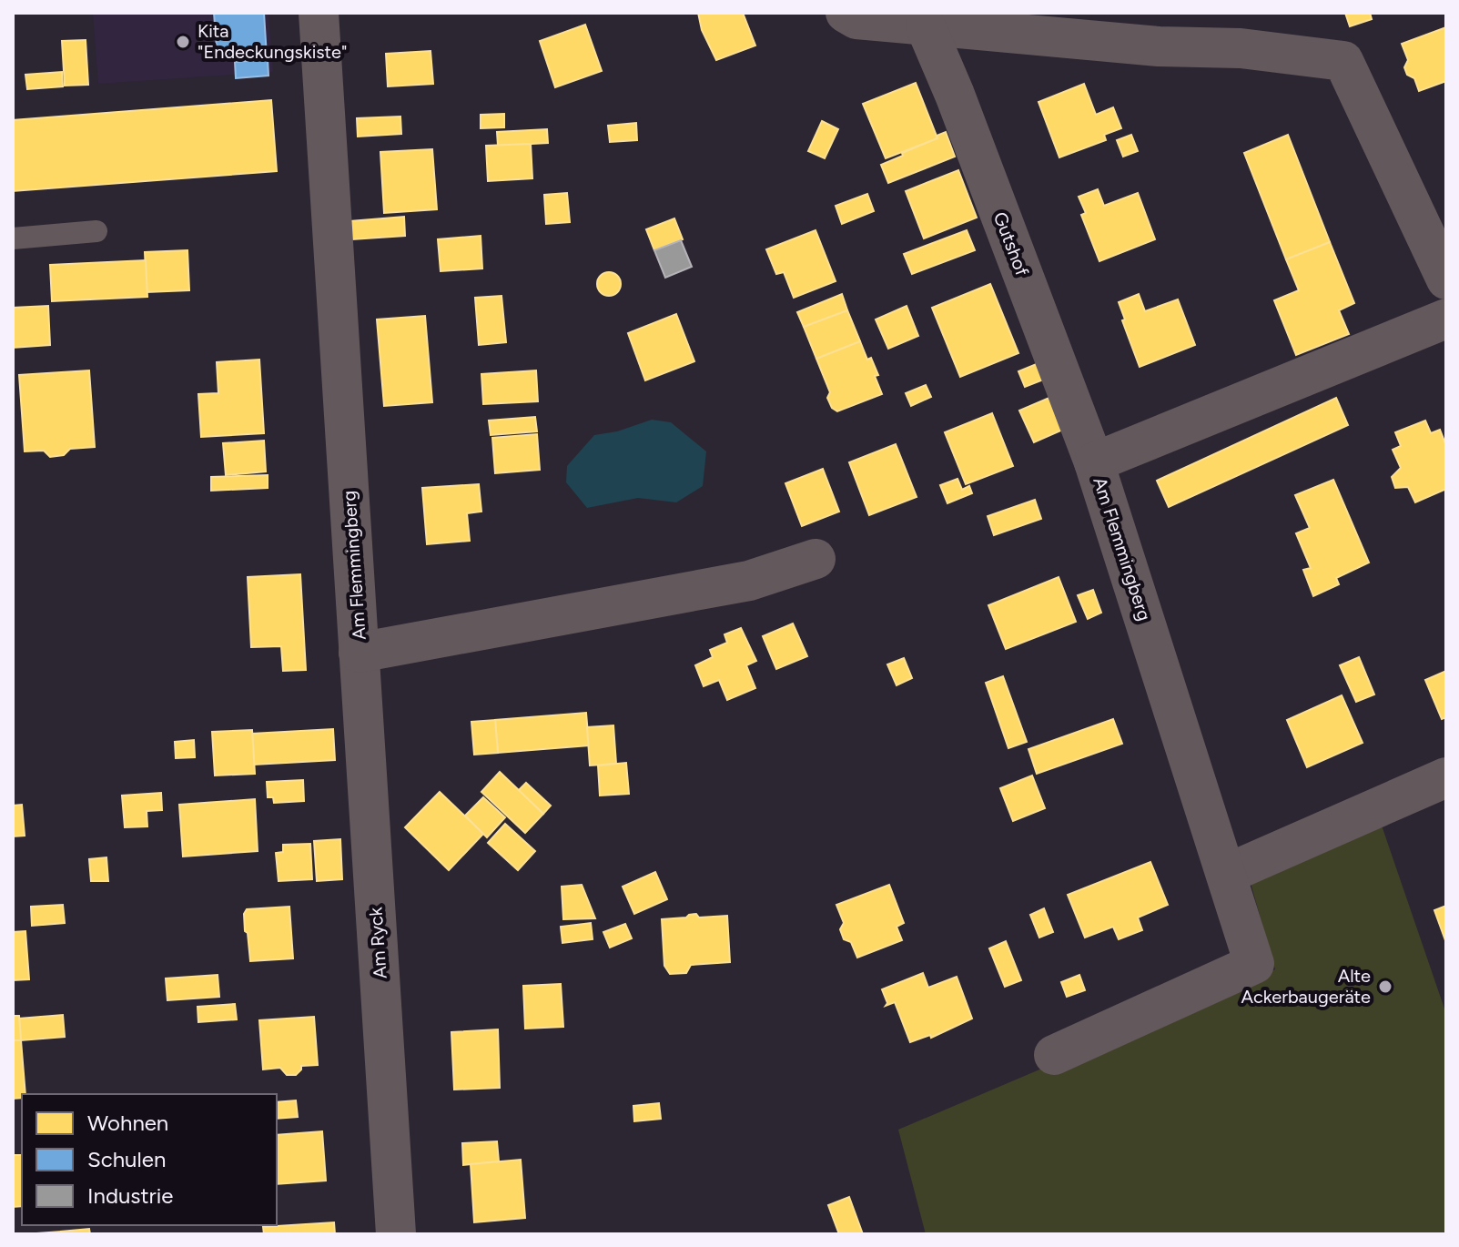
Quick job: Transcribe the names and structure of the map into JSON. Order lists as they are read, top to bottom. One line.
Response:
{"streets":{"street":["Gutshof","Am Flemmingberg","Am Ryck"]},"crossings":[["Gutshof","Am Flemmingberg"],["Am Flemmingberg","Am Ryck"]],"places":["Kita \"Endeckungskiste\"","Alte Ackerbaugeräte"],"legend":["Wohnen","Schulen","Industrie"]}
